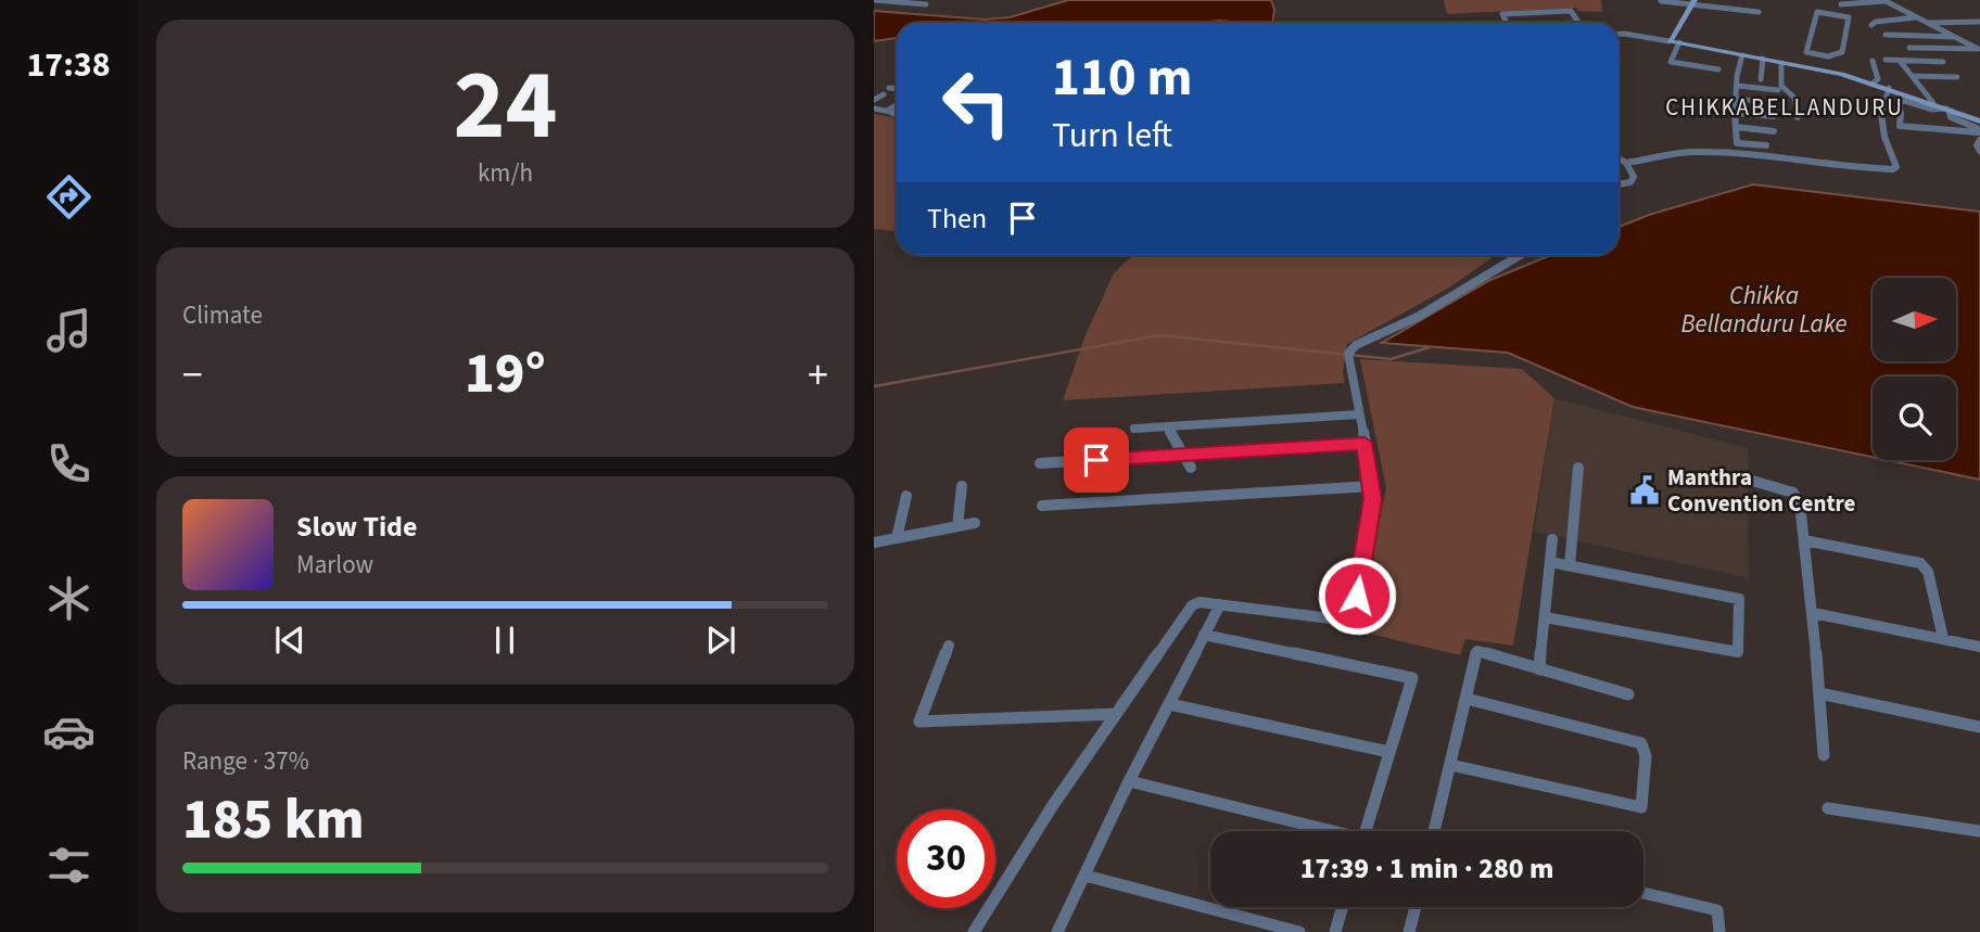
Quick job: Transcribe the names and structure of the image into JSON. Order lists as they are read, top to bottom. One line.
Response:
{"districts":["CHIKKABELLANDURU"],"water":["Chikka Bellanduru Lake"],"places":{"public building":["Manthra Convention Centre"]},"north":"right","page":{"tabs":"17:38","tile":[["24","km/h"],"Climate",["Range · 37%","185 km"]],"turn":["110 m","Turn left"],"then":"Then","heat":["−","19°","+"],"song":["Slow Tide","Marlow"],"limit":"30","trip":"17:39 · 1 min · 280 m"}}
